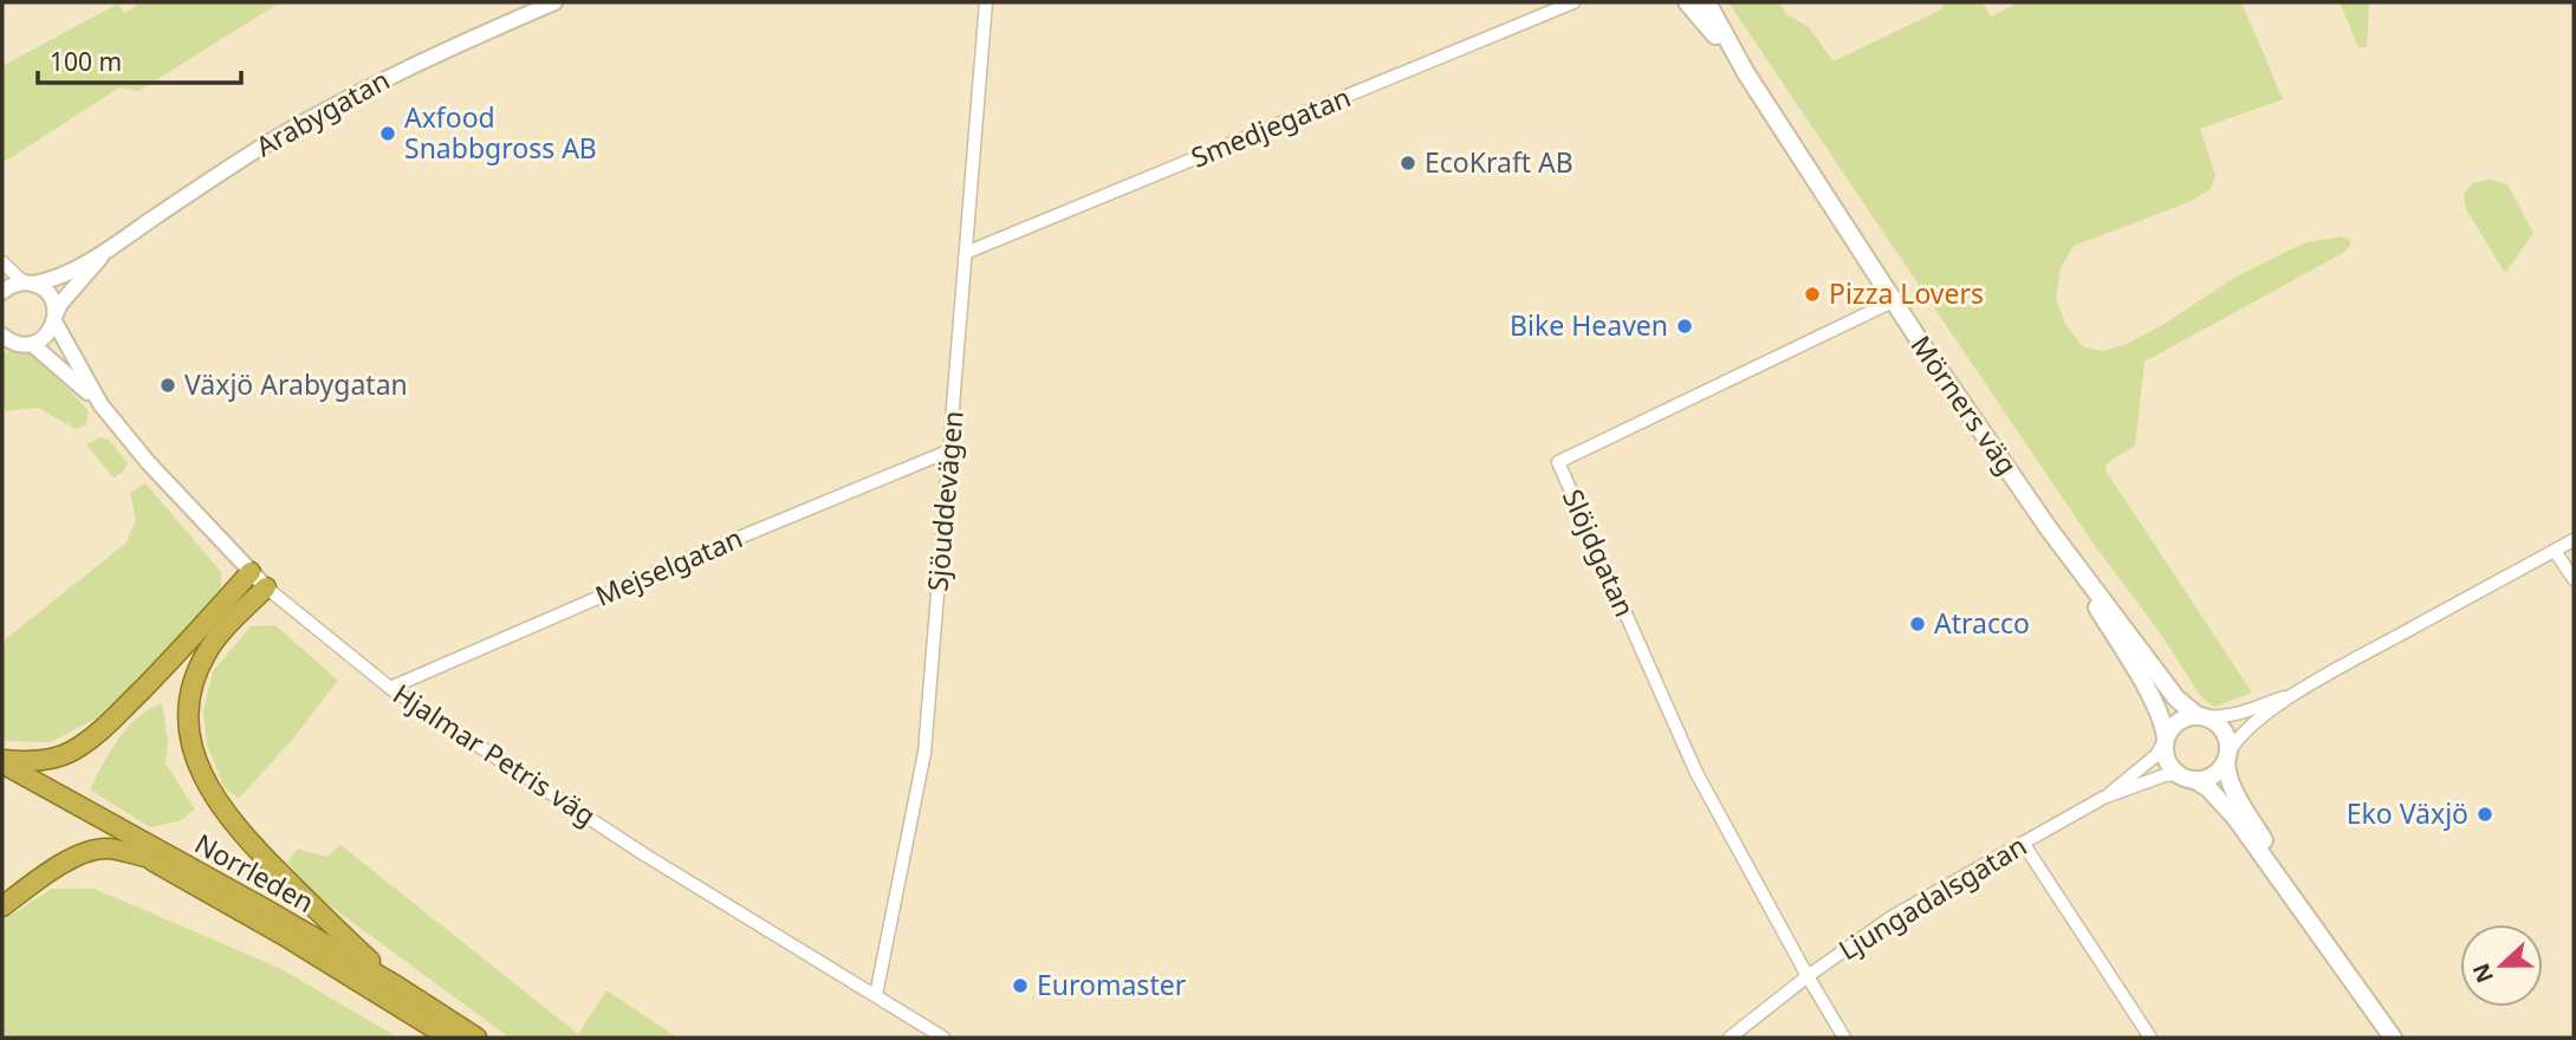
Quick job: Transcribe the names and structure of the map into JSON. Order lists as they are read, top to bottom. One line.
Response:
{"streets":{"highway":["Norrleden"],"main road":["Mörners väg"],"street":["Arabygatan","Smedjegatan","Sjöuddevägen","Slöjdgatan","Mejselgatan","Hjalmar Petris väg","Ljungadalsgatan"]},"crossings":[["Arabygatan","Hjalmar Petris väg"],["Smedjegatan","Sjöuddevägen"],["Mörners väg","Slöjdgatan"],["Mörners väg","Ljungadalsgatan"],["Sjöuddevägen","Mejselgatan"],["Sjöuddevägen","Hjalmar Petris väg"],["Slöjdgatan","Ljungadalsgatan"],["Mejselgatan","Hjalmar Petris väg"]],"places":["Axfood Snabbgross AB","EcoKraft AB","Pizza Lovers","Bike Heaven","Växjö Arabygatan","Atracco","Eko Växjö","Euromaster"],"scale_bar":"100 m","north":"left"}
